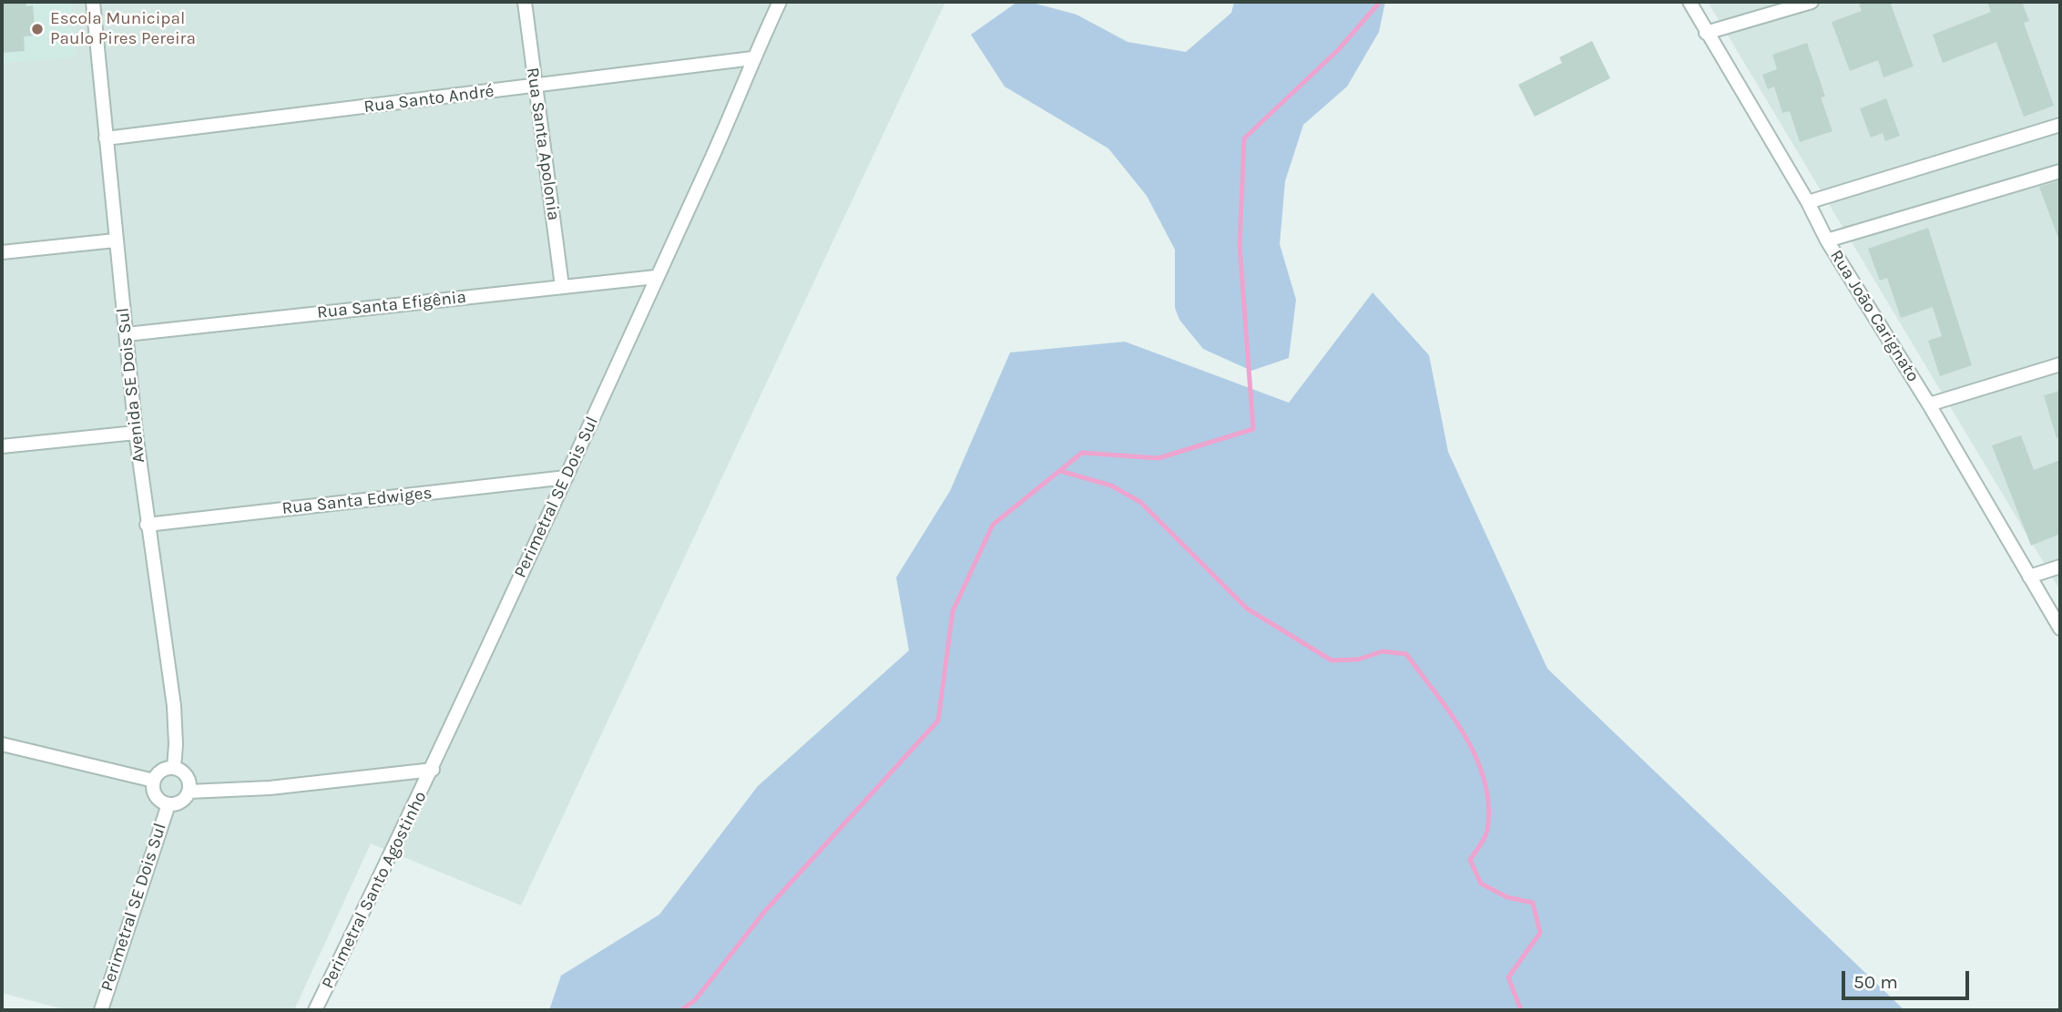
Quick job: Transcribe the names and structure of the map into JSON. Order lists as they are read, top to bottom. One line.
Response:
{"streets":{"street":["Rua Santo André","Rua Santa Apolonia","Rua Santa Efigênia","Rua João Carignato","Avenida SE Dois Sul","Perimetral SE Dois Sul","Rua Santa Edwiges","Perimetral Santo Agostinho"]},"crossings":[["Rua Santo André","Rua Santa Apolonia"],["Rua Santo André","Avenida SE Dois Sul"],["Rua Santo André","Perimetral SE Dois Sul"],["Rua Santa Apolonia","Rua Santa Efigênia"],["Rua Santa Efigênia","Avenida SE Dois Sul"],["Rua Santa Efigênia","Perimetral SE Dois Sul"],["Avenida SE Dois Sul","Perimetral SE Dois Sul"],["Avenida SE Dois Sul","Rua Santa Edwiges"],["Perimetral SE Dois Sul","Rua Santa Edwiges"],["Perimetral SE Dois Sul","Perimetral Santo Agostinho"]],"places":["Escola Municipal Paulo Pires Pereira"],"scale_bar":"50 m"}
